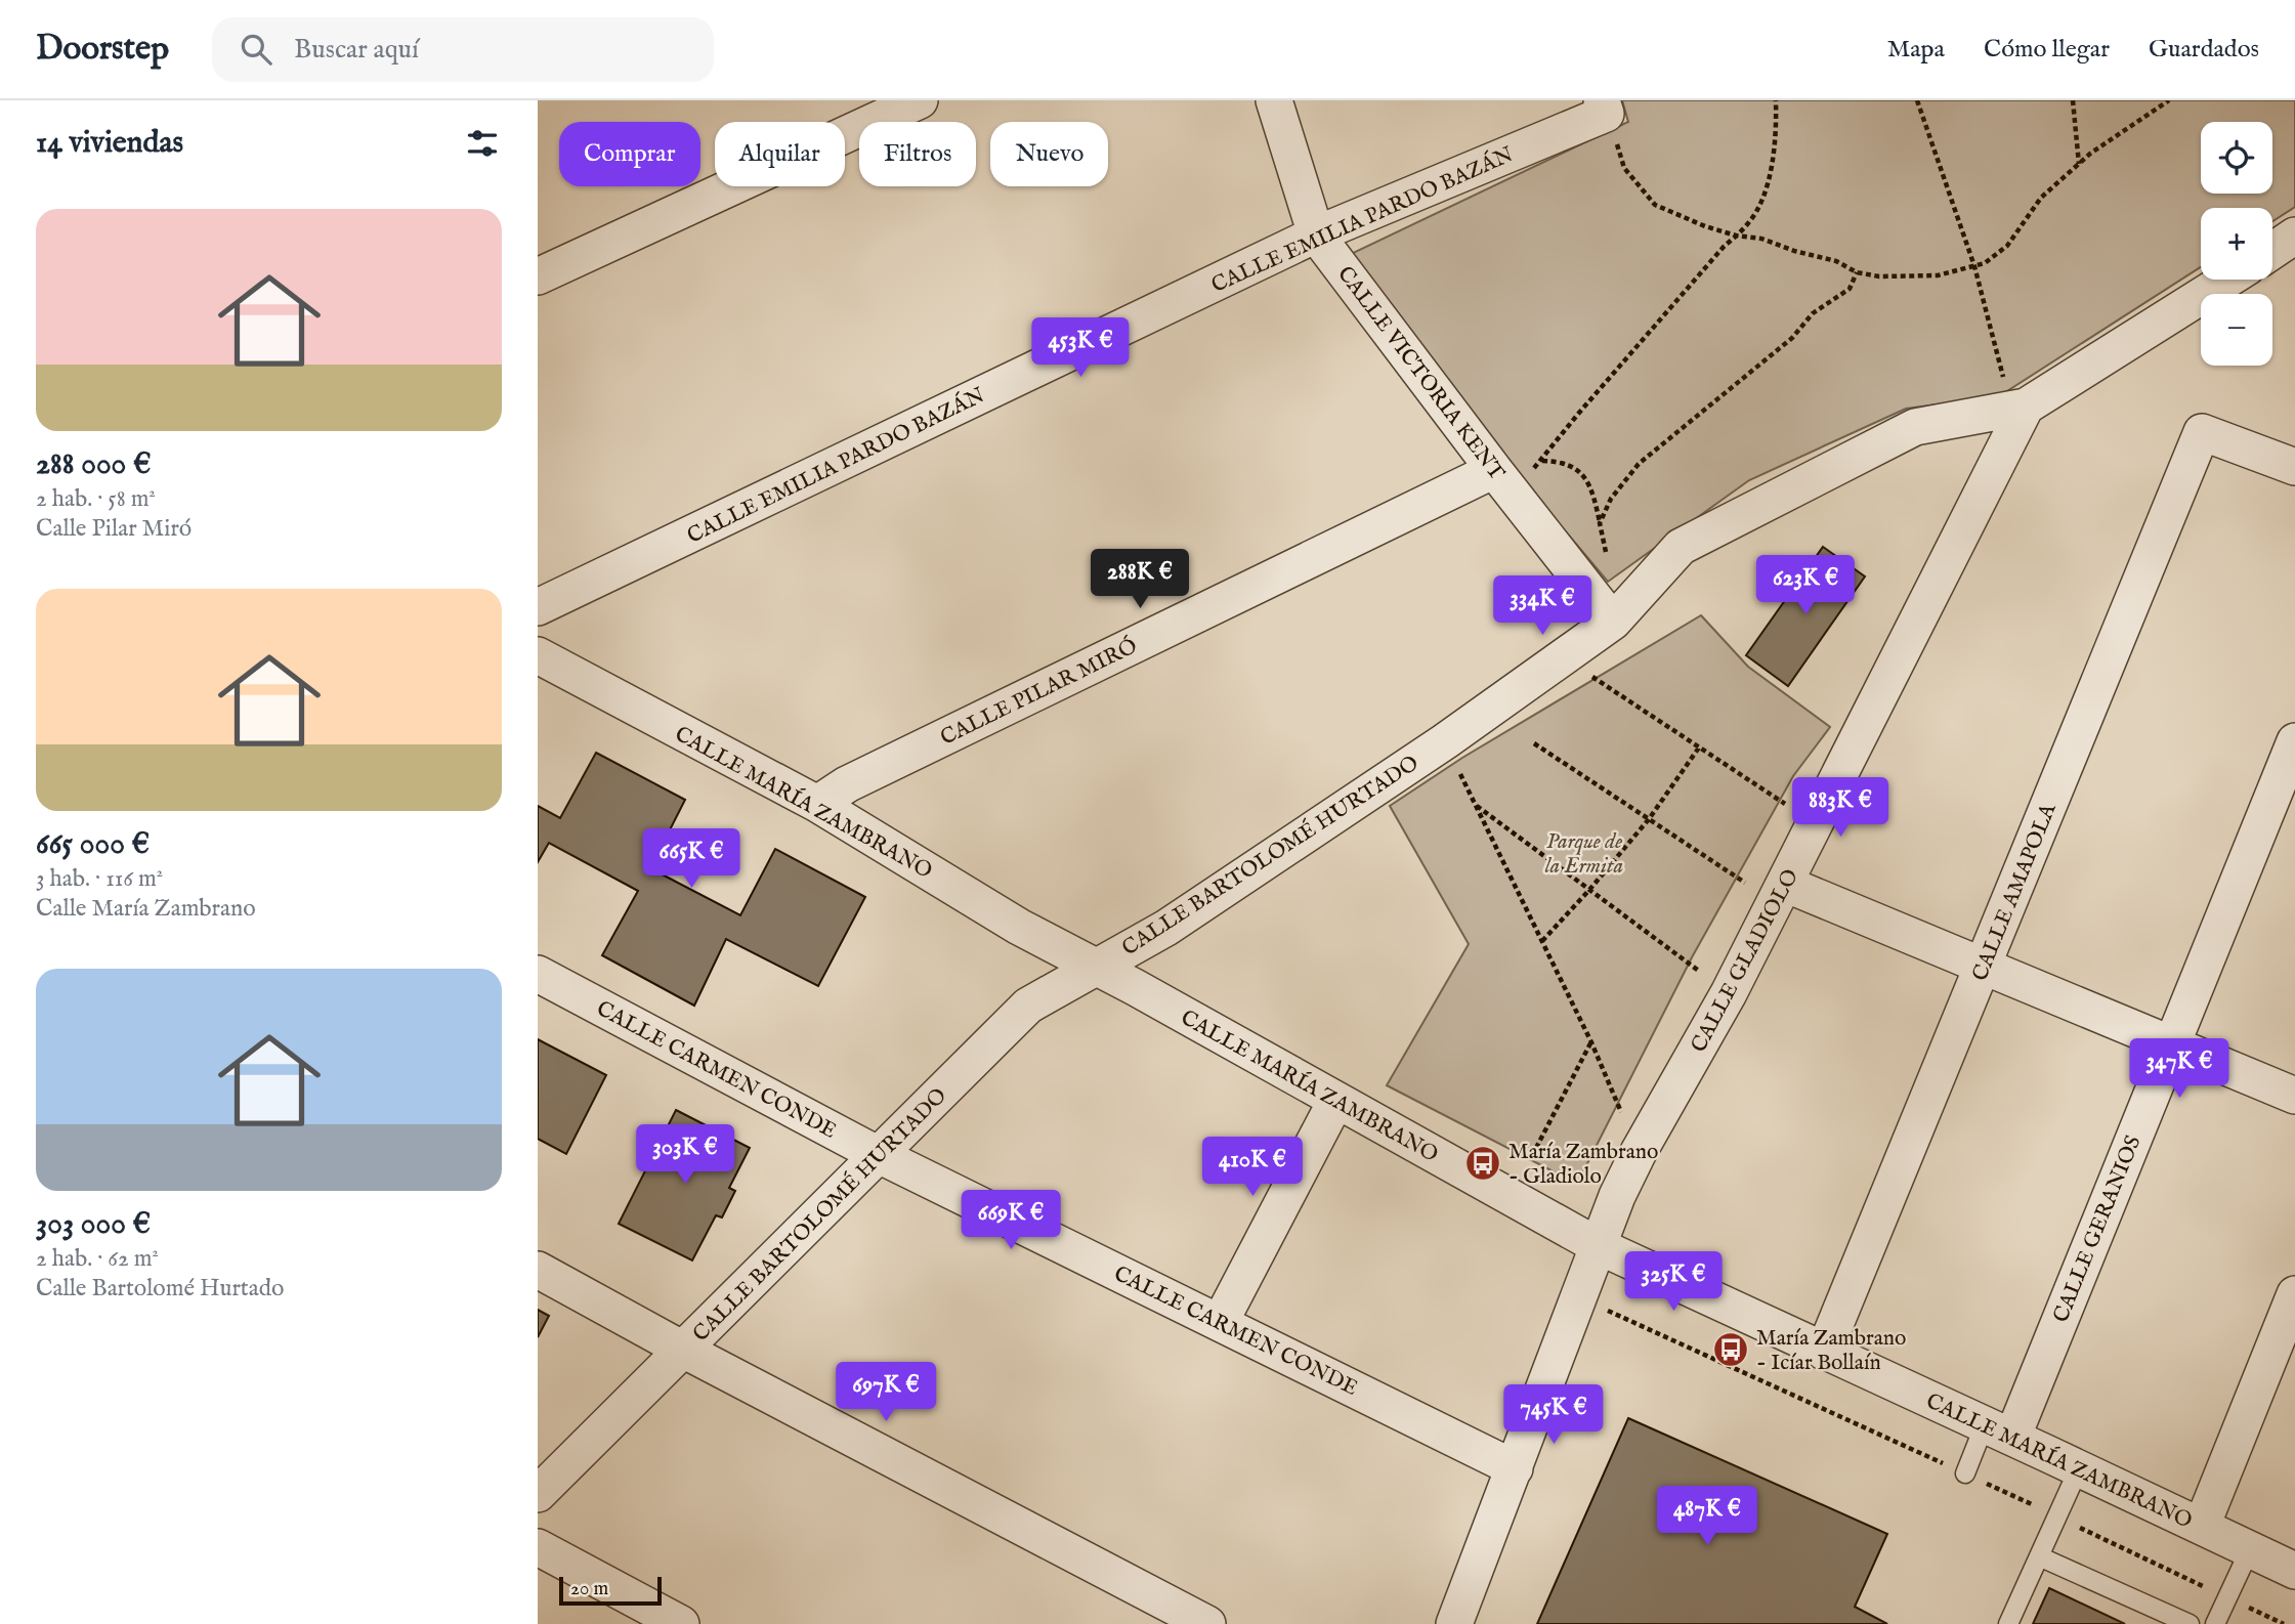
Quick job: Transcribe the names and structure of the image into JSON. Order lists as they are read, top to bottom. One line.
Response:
{"streets":{"street":["CALLE EMILIA PARDO BAZÁN","CALLE VICTORIA KENT","CALLE PILAR MIRÓ","CALLE MARÍA ZAMBRANO","CALLE BARTOLOMÉ HURTADO","CALLE AMAPOLA","CALLE GLADIOLO","CALLE CARMEN CONDE","CALLE GERANIOS"]},"crossings":[["CALLE EMILIA PARDO BAZÁN","CALLE VICTORIA KENT"],["CALLE VICTORIA KENT","CALLE PILAR MIRÓ"],["CALLE VICTORIA KENT","CALLE BARTOLOMÉ HURTADO"],["CALLE PILAR MIRÓ","CALLE MARÍA ZAMBRANO"],["CALLE MARÍA ZAMBRANO","CALLE BARTOLOMÉ HURTADO"],["CALLE MARÍA ZAMBRANO","CALLE AMAPOLA"],["CALLE MARÍA ZAMBRANO","CALLE GLADIOLO"],["CALLE MARÍA ZAMBRANO","CALLE GERANIOS"],["CALLE BARTOLOMÉ HURTADO","CALLE GLADIOLO"],["CALLE BARTOLOMÉ HURTADO","CALLE CARMEN CONDE"],["CALLE GLADIOLO","CALLE CARMEN CONDE"]],"parks":["Parque de la Ermita"],"places":{"bus stop":["María Zambrano - Gladiolo","María Zambrano - Icíar Bollaín"]},"scale_bar":"20 m","page":{"header":"Doorstep","search":"Buscar aquí","nav":["Mapa","Cómo llegar","Guardados"],"heading":"14 viviendas","map_buttons":["+","−"],"chip":["Comprar","Alquilar","Filtros","Nuevo"],"list":[{"name":"288 000 €","note":"2 hab. · 58 m² · Calle Pilar Miró"},{"name":"665 000 €","note":"3 hab. · 116 m² · Calle María Zambrano"},{"name":"303 000 €","note":"2 hab. · 62 m² · Calle Bartolomé Hurtado"}],"price":["453K €","288K €","623K €","334K €","883K €","665K €","347K €","303K €","410K €","669K €","325K €","697K €","745K €","487K €"],"scale":"20 m"}}
